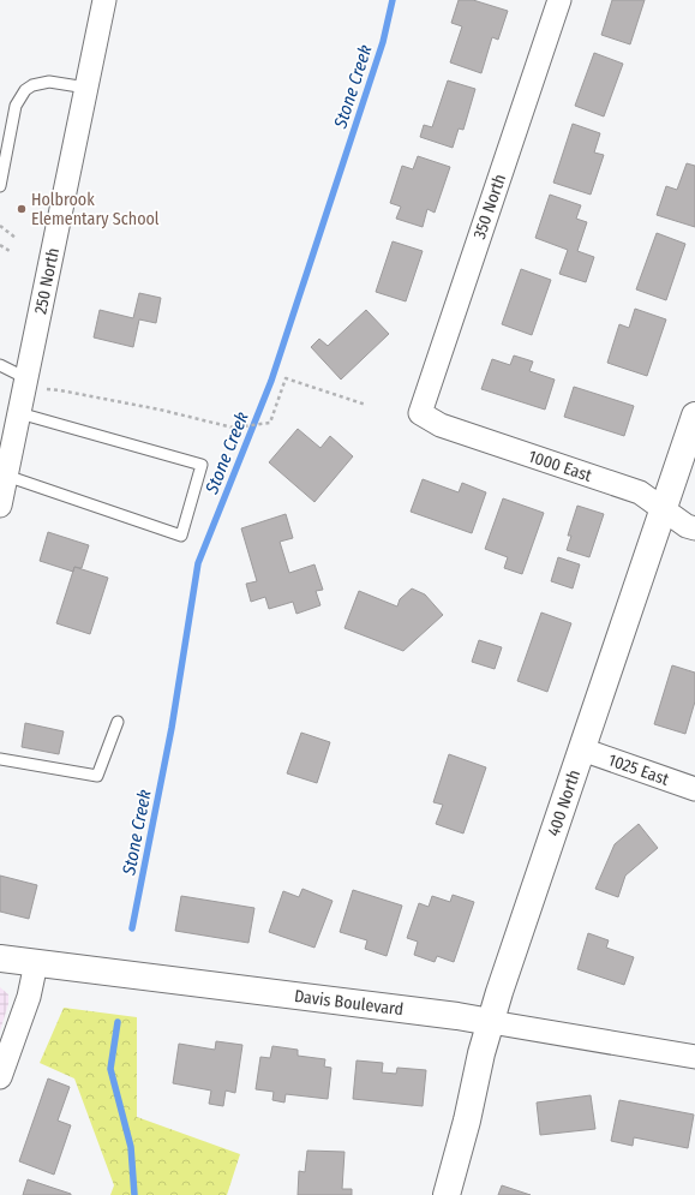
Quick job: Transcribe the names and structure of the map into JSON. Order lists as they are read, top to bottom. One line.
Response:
{"streets":{"main road":["400 North","Davis Boulevard"],"street":["350 North","250 North","1000 East","1025 East"]},"crossings":[["350 North","1000 East"],["1000 East","400 North"],["1025 East","400 North"],["400 North","Davis Boulevard"]],"water":["Stone Creek"],"places":["Holbrook Elementary School"]}
